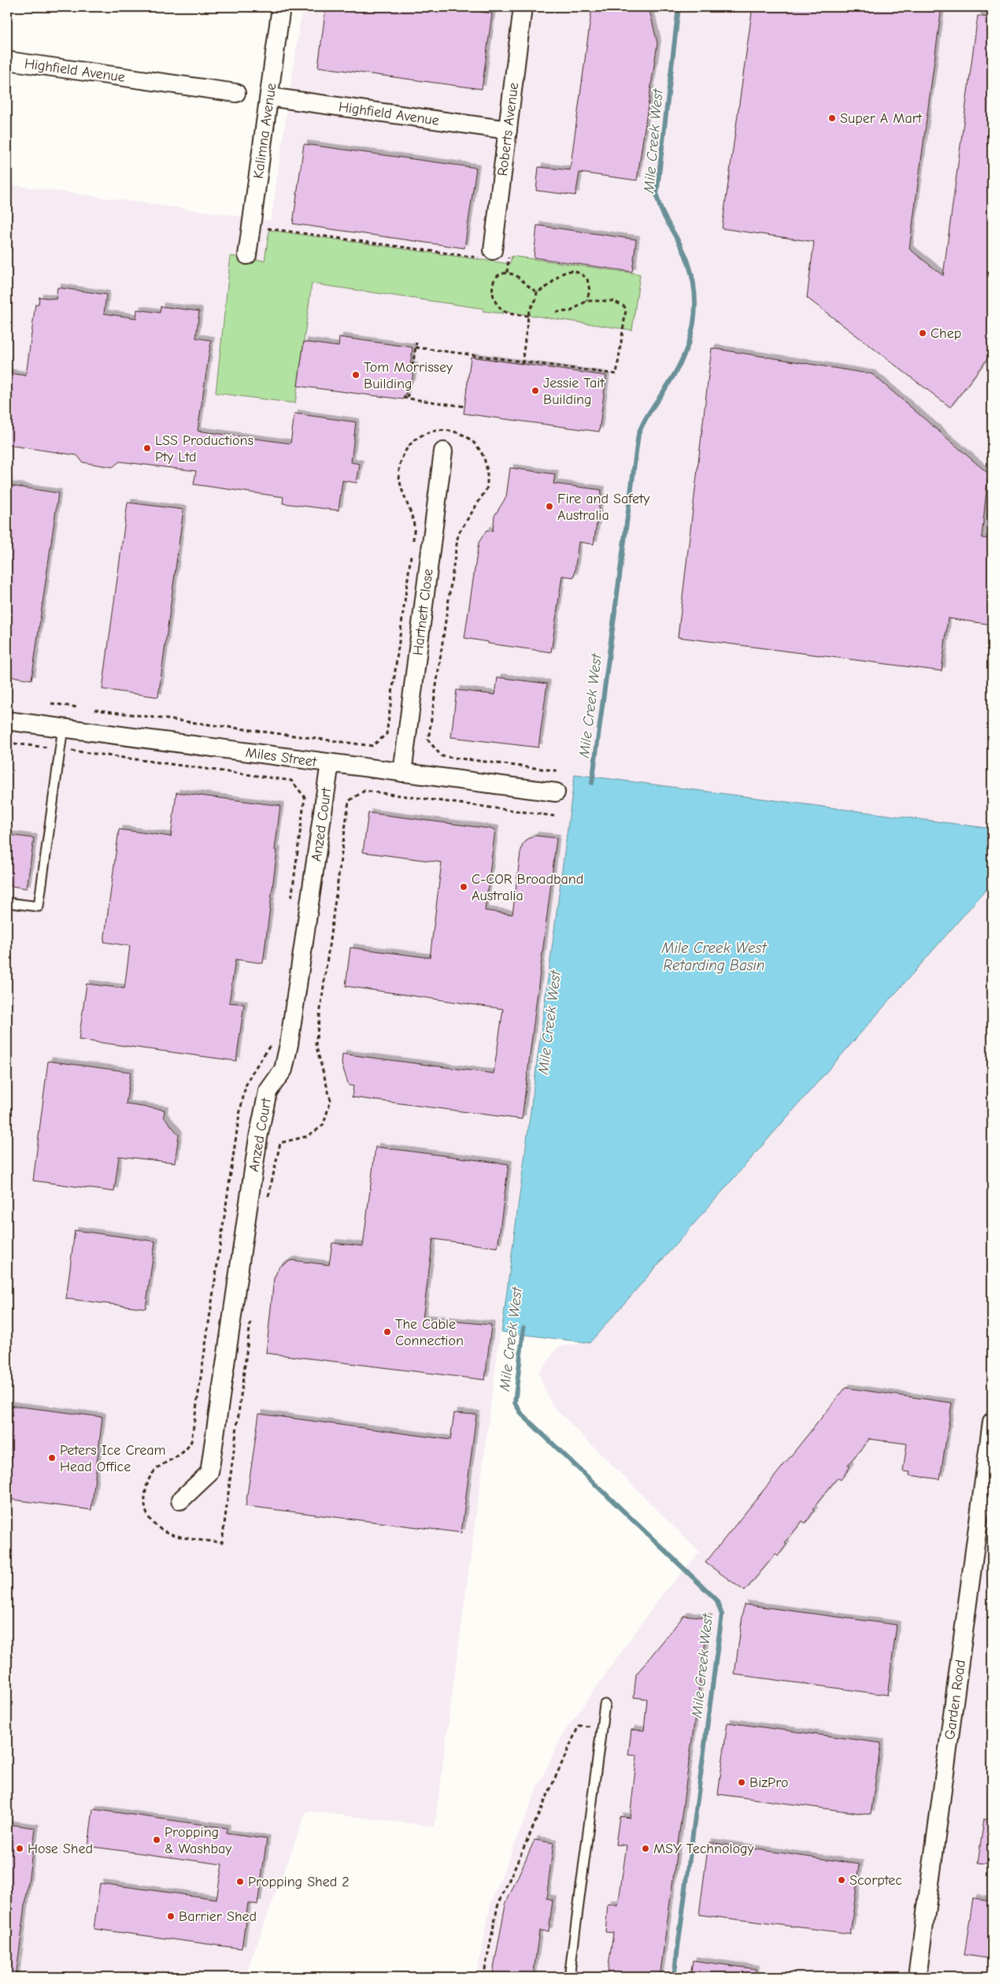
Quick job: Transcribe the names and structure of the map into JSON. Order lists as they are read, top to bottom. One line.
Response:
{"streets":{"street":["Highfield Avenue","Roberts Avenue","Kalimna Avenue","Hartnett Close","Miles Street","Anzed Court","Garden Road"]},"crossings":[["Highfield Avenue","Roberts Avenue"],["Highfield Avenue","Kalimna Avenue"],["Hartnett Close","Miles Street"],["Miles Street","Anzed Court"]],"water":["Mile Creek West","Mile Creek West Retarding Basin"],"places":["Super A Mart","Chep","Tom Morrissey Building","Jessie Tait Building","LSS Productions Pty Ltd","Fire and Safety Australia","C-COR Broadband Australia","The Cable Connection","Peters Ice Cream Head Office","BizPro","Propping & Washbay","Hose Shed","MSY Technology","Scorptec","Propping Shed 2","Barrier Shed"]}
